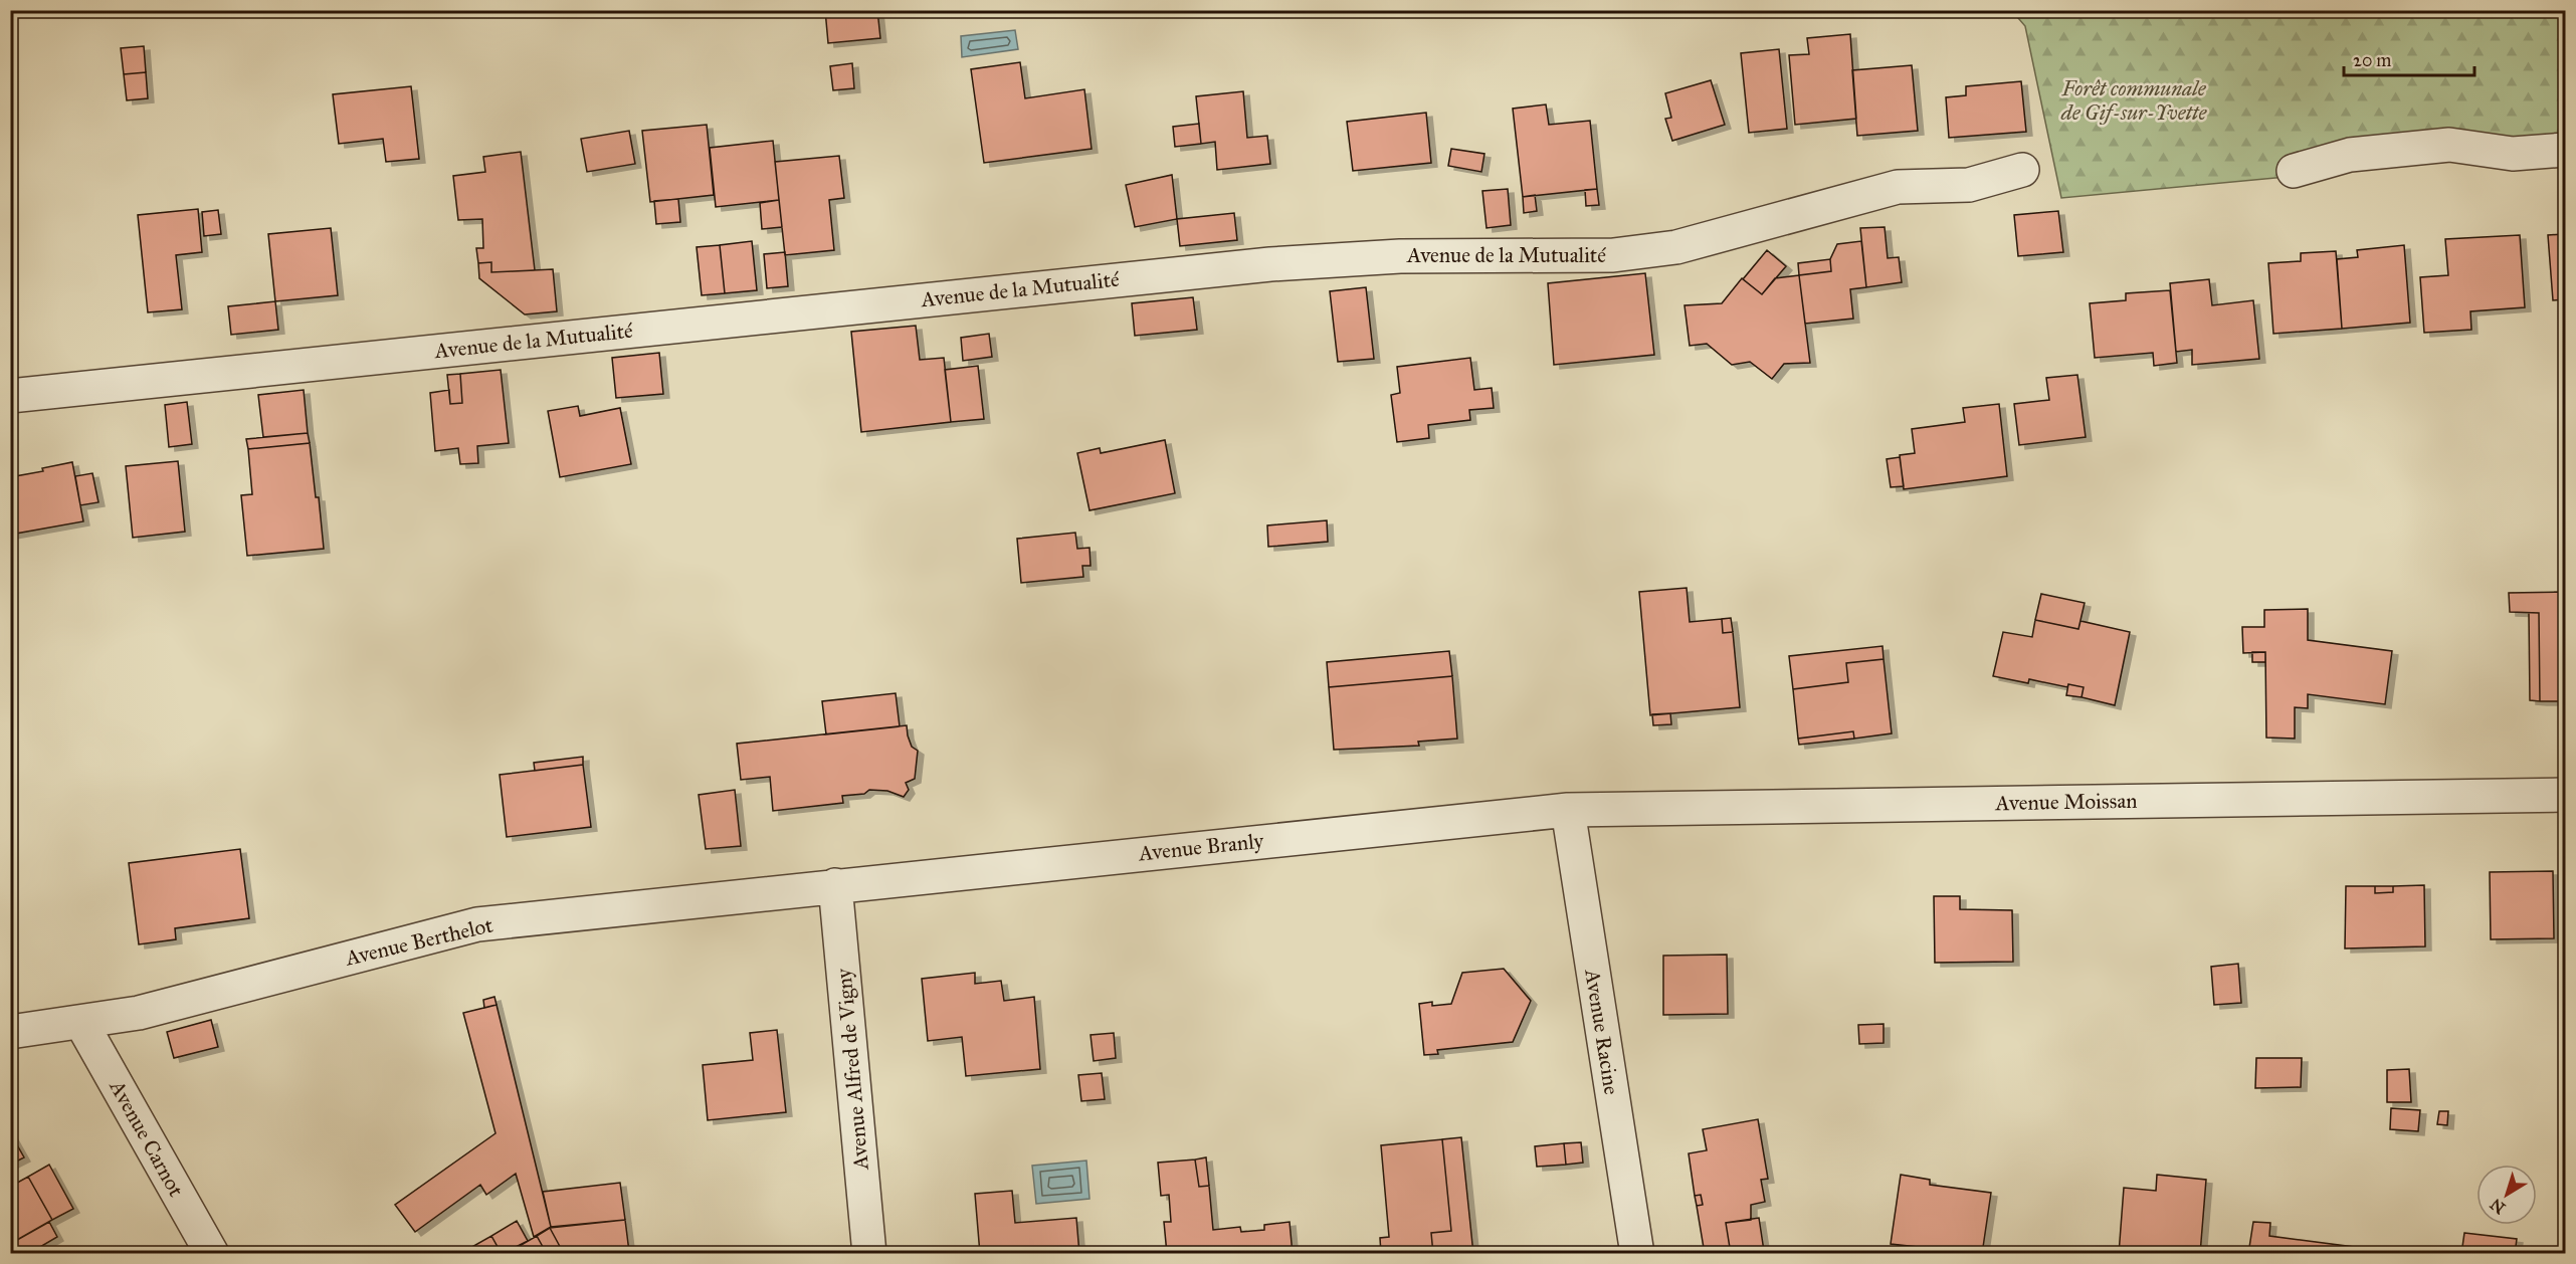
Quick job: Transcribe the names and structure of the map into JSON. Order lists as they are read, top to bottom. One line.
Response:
{"streets":{"street":["Avenue de la Mutualité","Avenue Moissan","Avenue Branly","Avenue Berthelot","Avenue Racine","Avenue Alfred de Vigny","Avenue Carnot"]},"crossings":[["Avenue Moissan","Avenue Branly"],["Avenue Moissan","Avenue Racine"],["Avenue Branly","Avenue Berthelot"],["Avenue Branly","Avenue Racine"],["Avenue Branly","Avenue Alfred de Vigny"],["Avenue Berthelot","Avenue Alfred de Vigny"],["Avenue Berthelot","Avenue Carnot"]],"parks":["Forêt communale de Gif-sur-Yvette"],"scale_bar":"20 m","north":"bottom left"}
